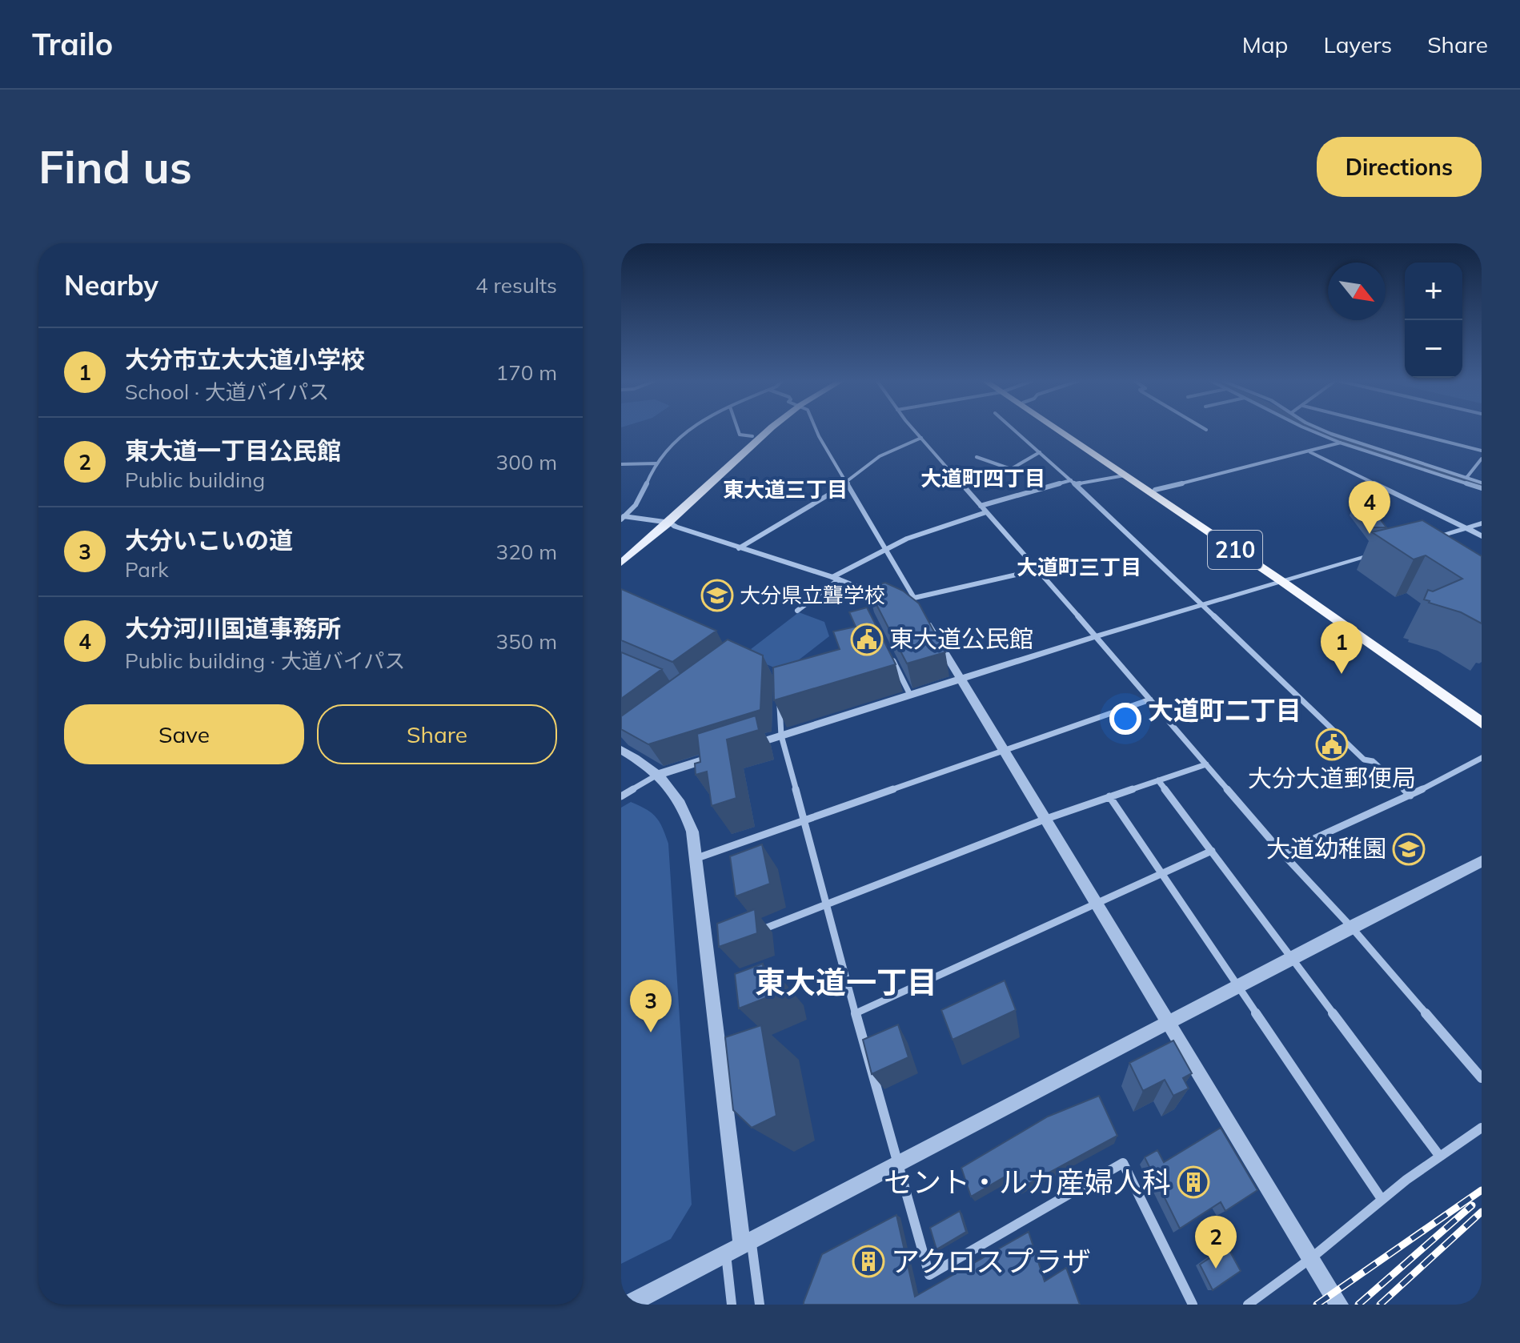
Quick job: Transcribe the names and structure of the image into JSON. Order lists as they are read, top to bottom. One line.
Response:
{"streets":{"highway":["210"]},"districts":["大道町四丁目","東大道三丁目","大道町三丁目","大道町二丁目","東大道一丁目"],"places":{"school or university":["大分県立聾学校","大道幼稚園"],"public building":["東大道公民館","大分大道郵便局"],"building":["セント・ルカ産婦人科","アクロスプラザ"]},"north":"bottom right","page":{"header":"Trailo","nav":["Map","Layers","Share"],"buttons":["Directions",["Save","Share"]],"title":"Find us","heading":["Nearby","4 results"],"map_buttons":["+","−"],"list":[{"mark":"1","name":"大分市立大大道小学校","note":"School · 大道バイパス","value":"170 m"},{"mark":"2","name":"東大道一丁目公民館","note":"Public building","value":"300 m"},{"mark":"3","name":"大分いこいの道","note":"Park","value":"320 m"},{"mark":"4","name":"大分河川国道事務所","note":"Public building · 大道バイパス","value":"350 m"}],"pins":["4","1","3","2"]}}
